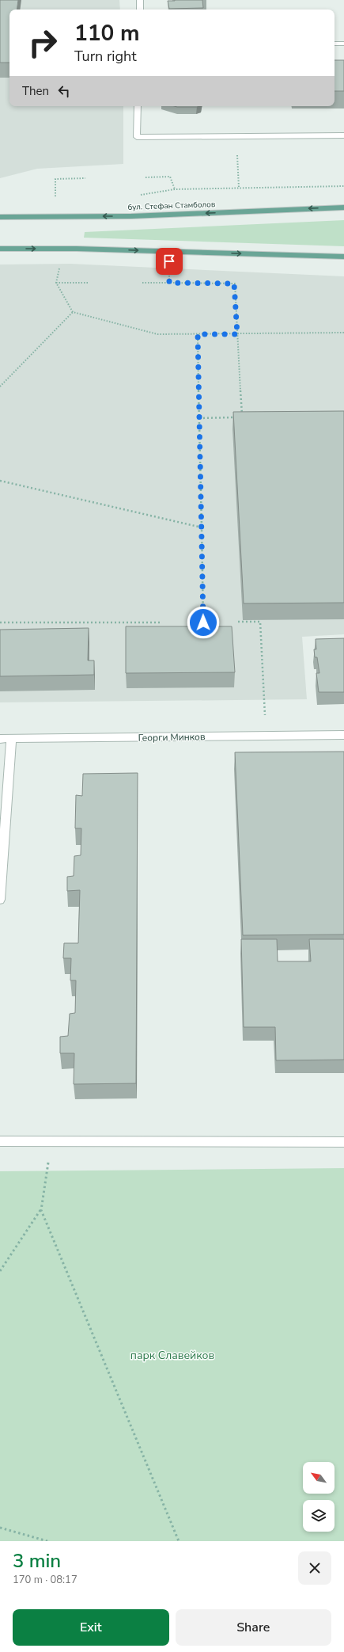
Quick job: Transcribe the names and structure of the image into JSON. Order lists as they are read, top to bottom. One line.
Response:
{"streets":{"main road":["бул. Стефан Стамболов"],"street":["Георги Минков"]},"parks":["парк Славейков"],"north":"top left","page":{"turn":["110 m","Turn right"],"then":"Then","heading":["3 min","170 m · 08:17"],"buttons":["Exit","Share"]}}
